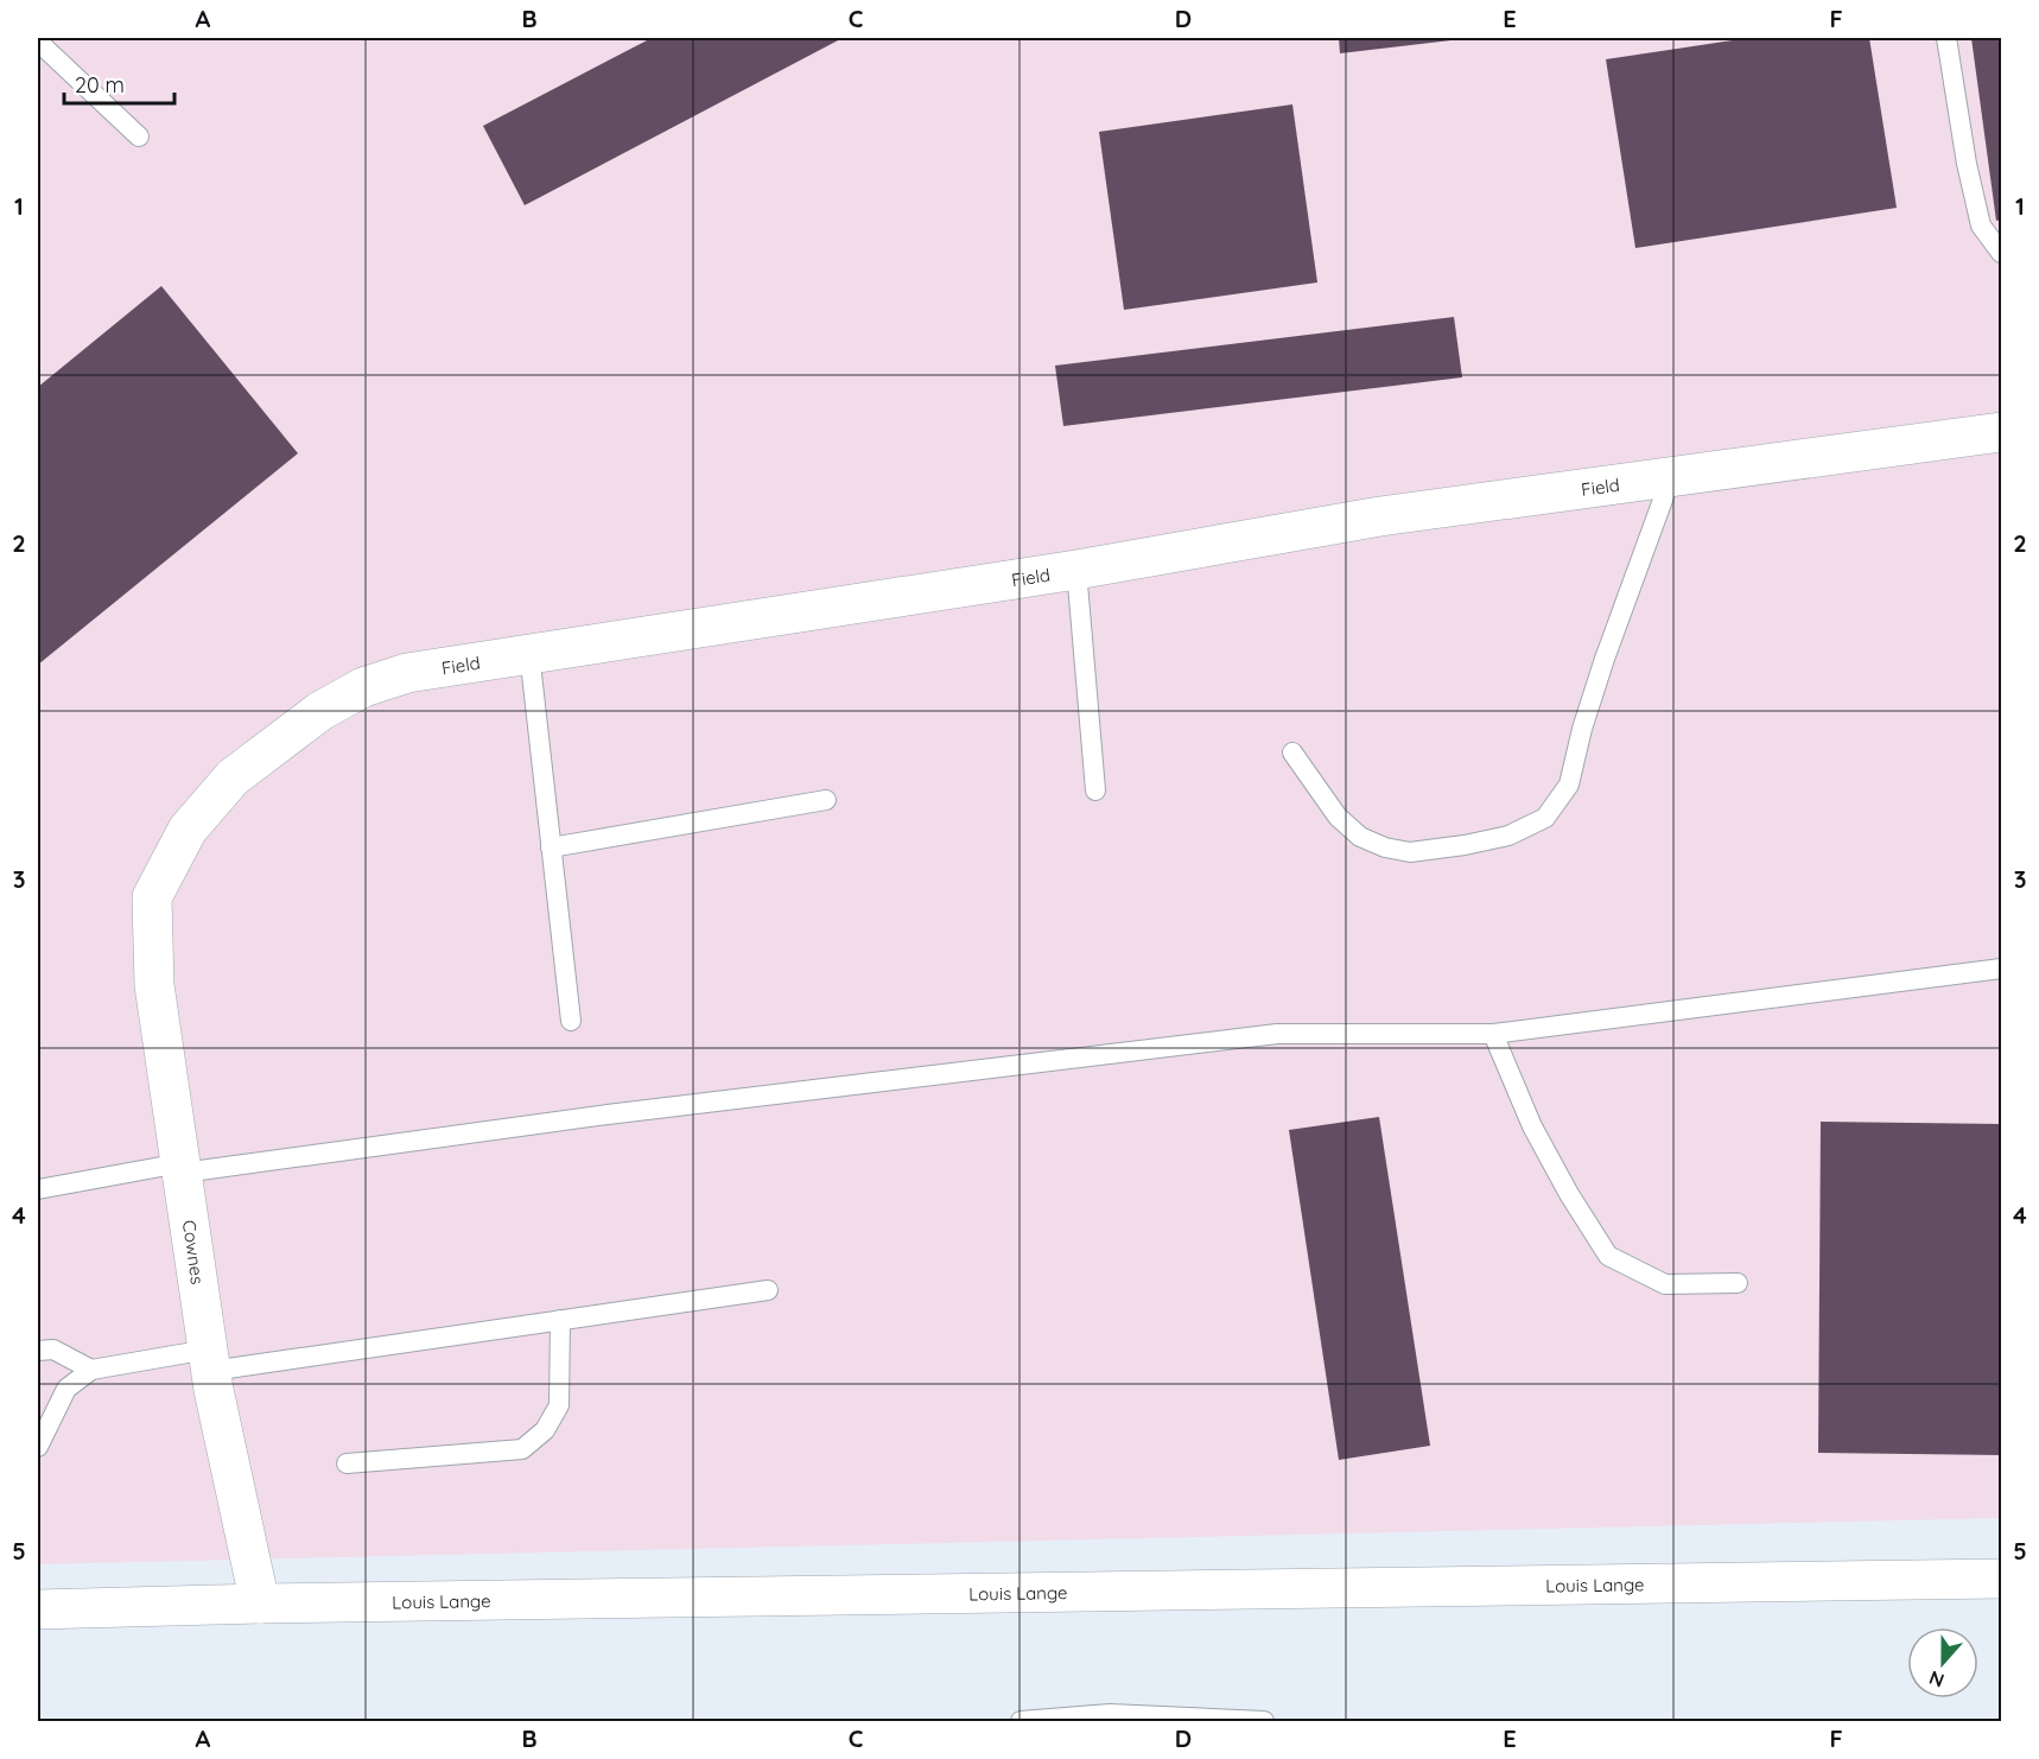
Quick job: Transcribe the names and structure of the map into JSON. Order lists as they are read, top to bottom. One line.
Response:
{"streets":{"street":["Field","Cownes","Louis Lange"]},"crossings":[["Field","Cownes"],["Cownes","Louis Lange"]],"scale_bar":"20 m","north":"bottom","grid":{"columns":["A","B","C","D","E","F"],"rows":["1","2","3","4","5"]}}
